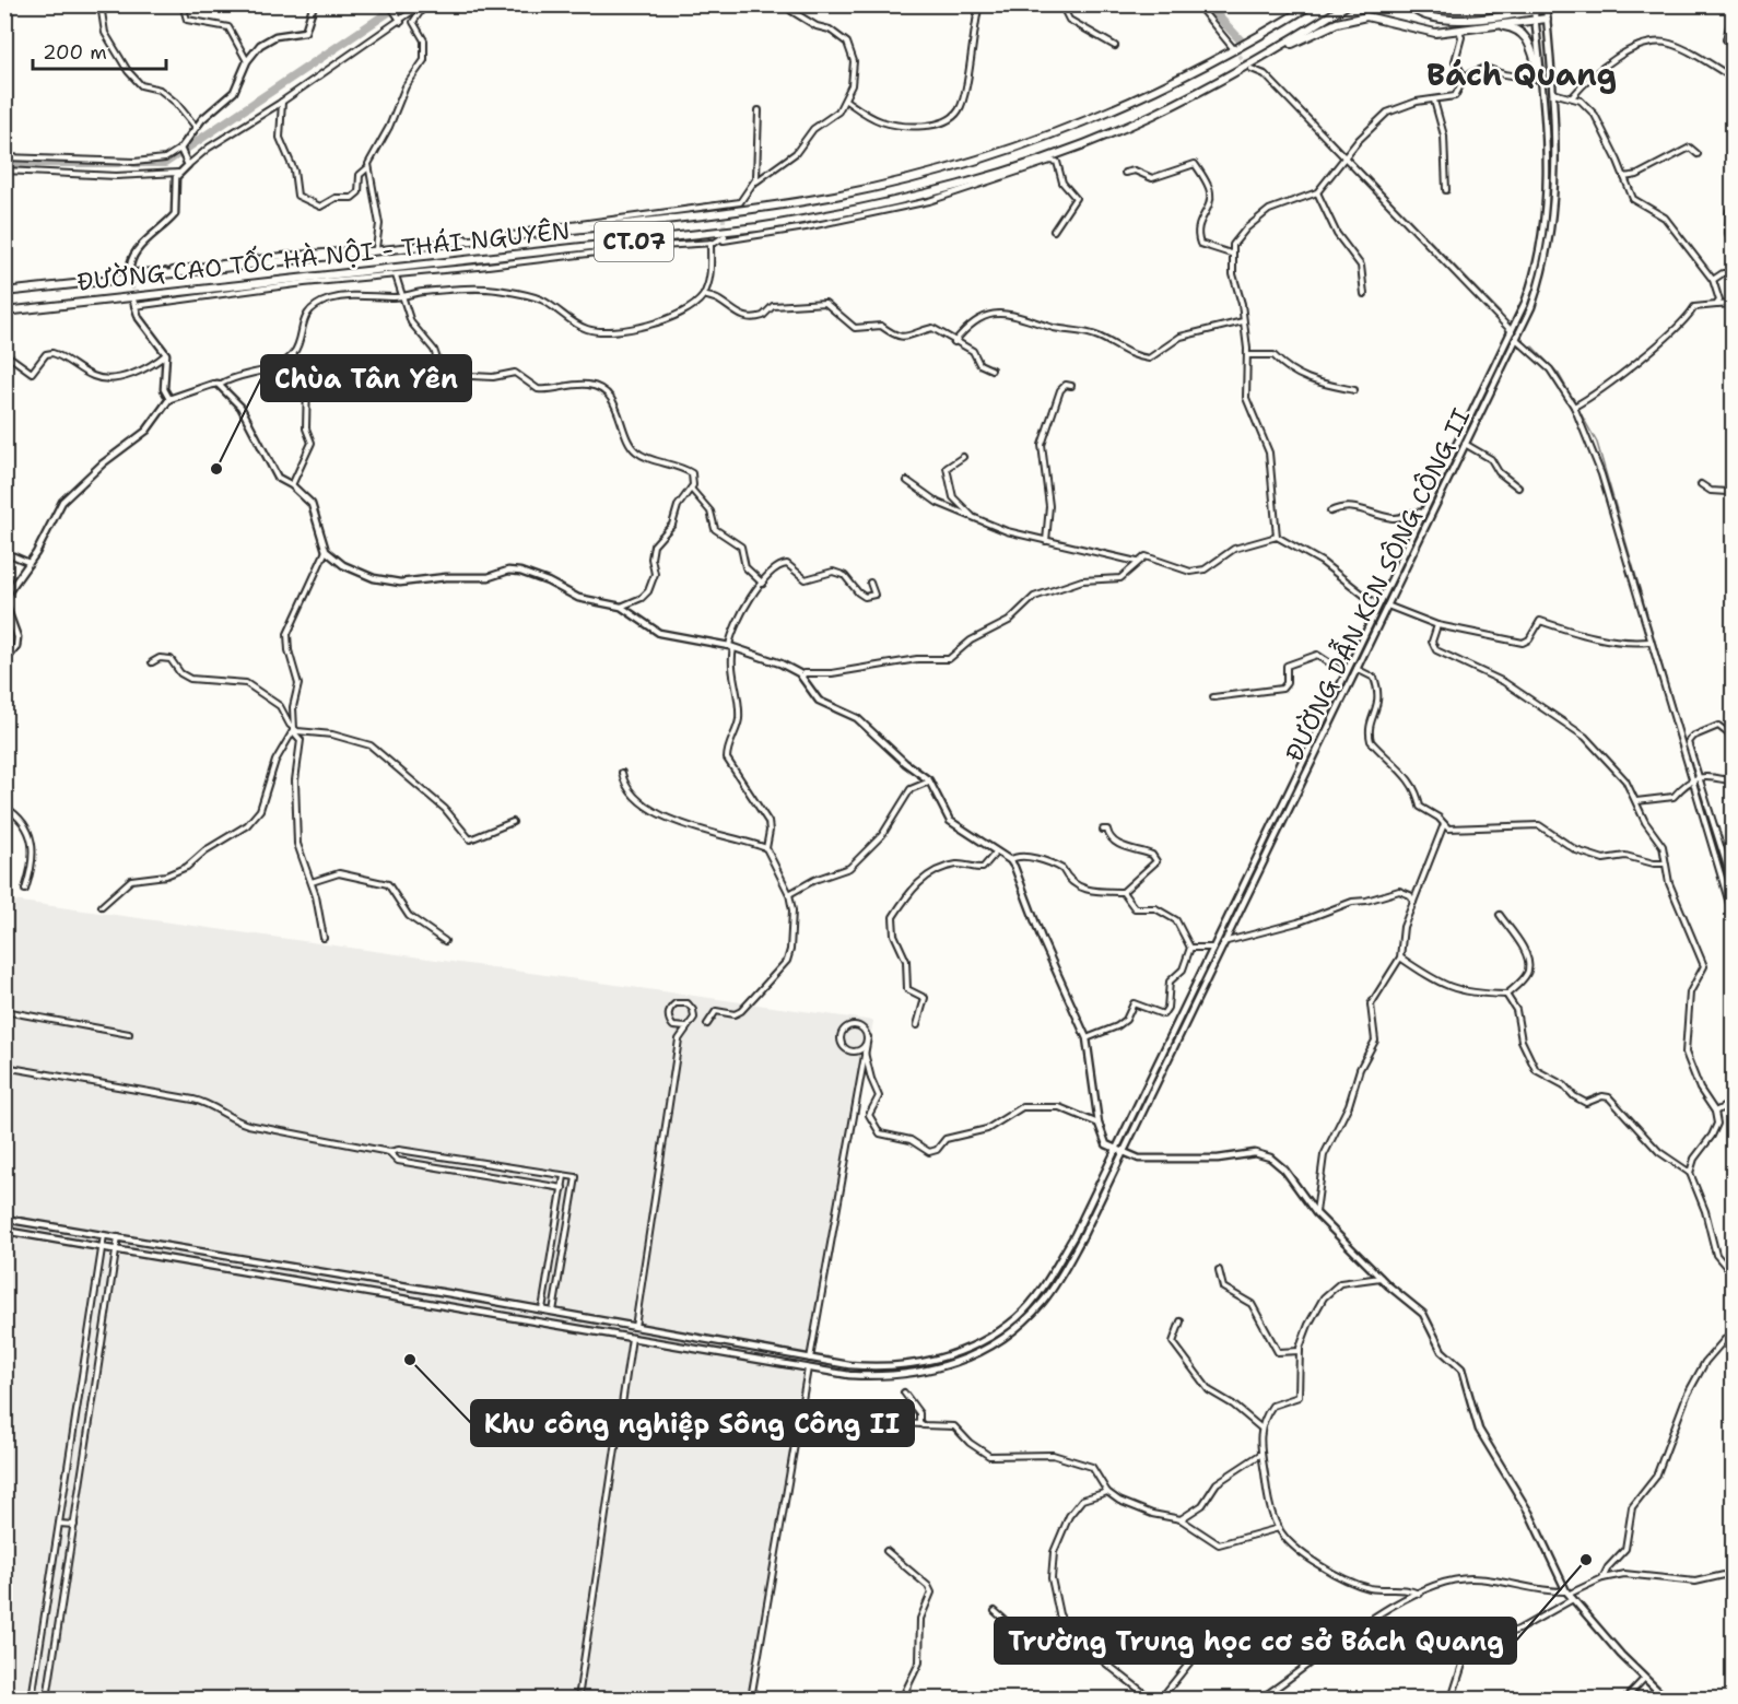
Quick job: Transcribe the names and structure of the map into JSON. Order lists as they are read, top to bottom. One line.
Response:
{"streets":{"highway":["CT.07","ĐƯỜNG CAO TỐC HÀ NỘI - THÁI NGUYÊN"],"street":["ĐƯỜNG DẪN KCN SÔNG CÔNG II"]},"districts":["Bách Quang"],"places":["Chùa Tân Yên","Khu công nghiệp Sông Công II","Trường Trung học cơ sở Bách Quang"],"scale_bar":"200 m"}
